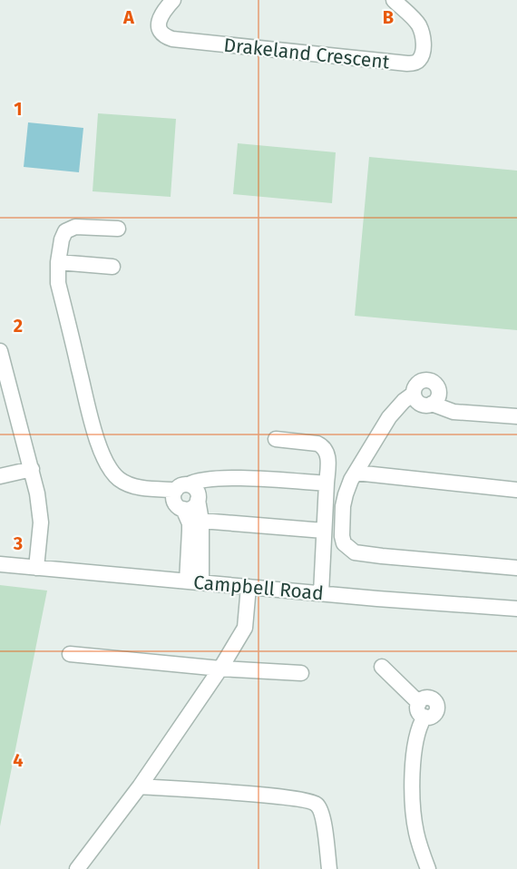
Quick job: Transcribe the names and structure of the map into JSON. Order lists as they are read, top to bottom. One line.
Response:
{"streets":{"street":["Drakeland Crescent","Campbell Road"]},"grid":{"columns":["A","B"],"rows":["1","2","3","4"]}}
